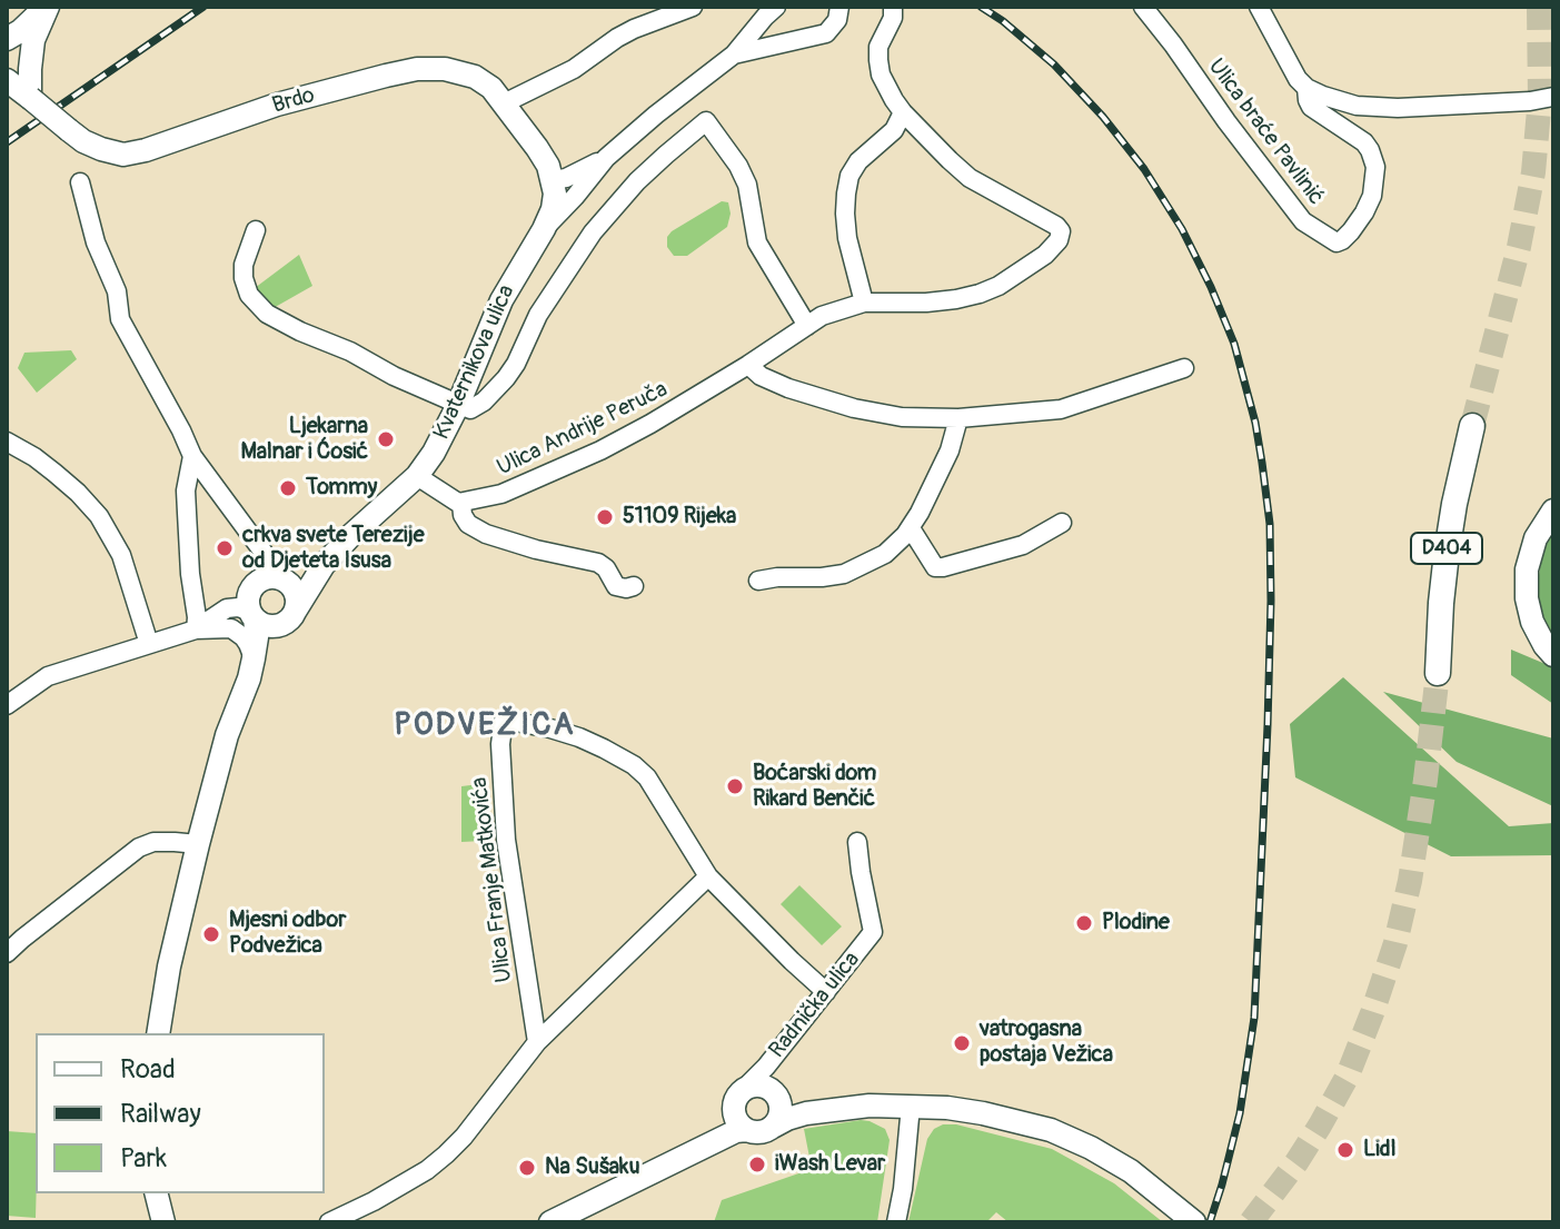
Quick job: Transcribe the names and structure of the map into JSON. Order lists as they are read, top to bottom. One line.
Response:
{"streets":{"highway":["D404"],"main road":["Brdo","Kvaternikova ulica","Radnička ulica"],"street":["Ulica braće Pavlinić","Ulica Andrije Peruča","Ulica Franje Matkovića"]},"crossings":[["Brdo","Kvaternikova ulica"],["Ulica Franje Matkovića","Radnička ulica"]],"districts":["PODVEŽICA"],"places":["Ljekarna Malnar i Ćosić","Tommy","51109 Rijeka","crkva svete Terezije od Djeteta Isusa","Boćarski dom Rikard Benčić","Plodine","Mjesni odbor Podvežica","vatrogasna postaja Vežica","Lidl","iWash Levar","Na Sušaku"],"legend":["Road","Railway","Park"]}
